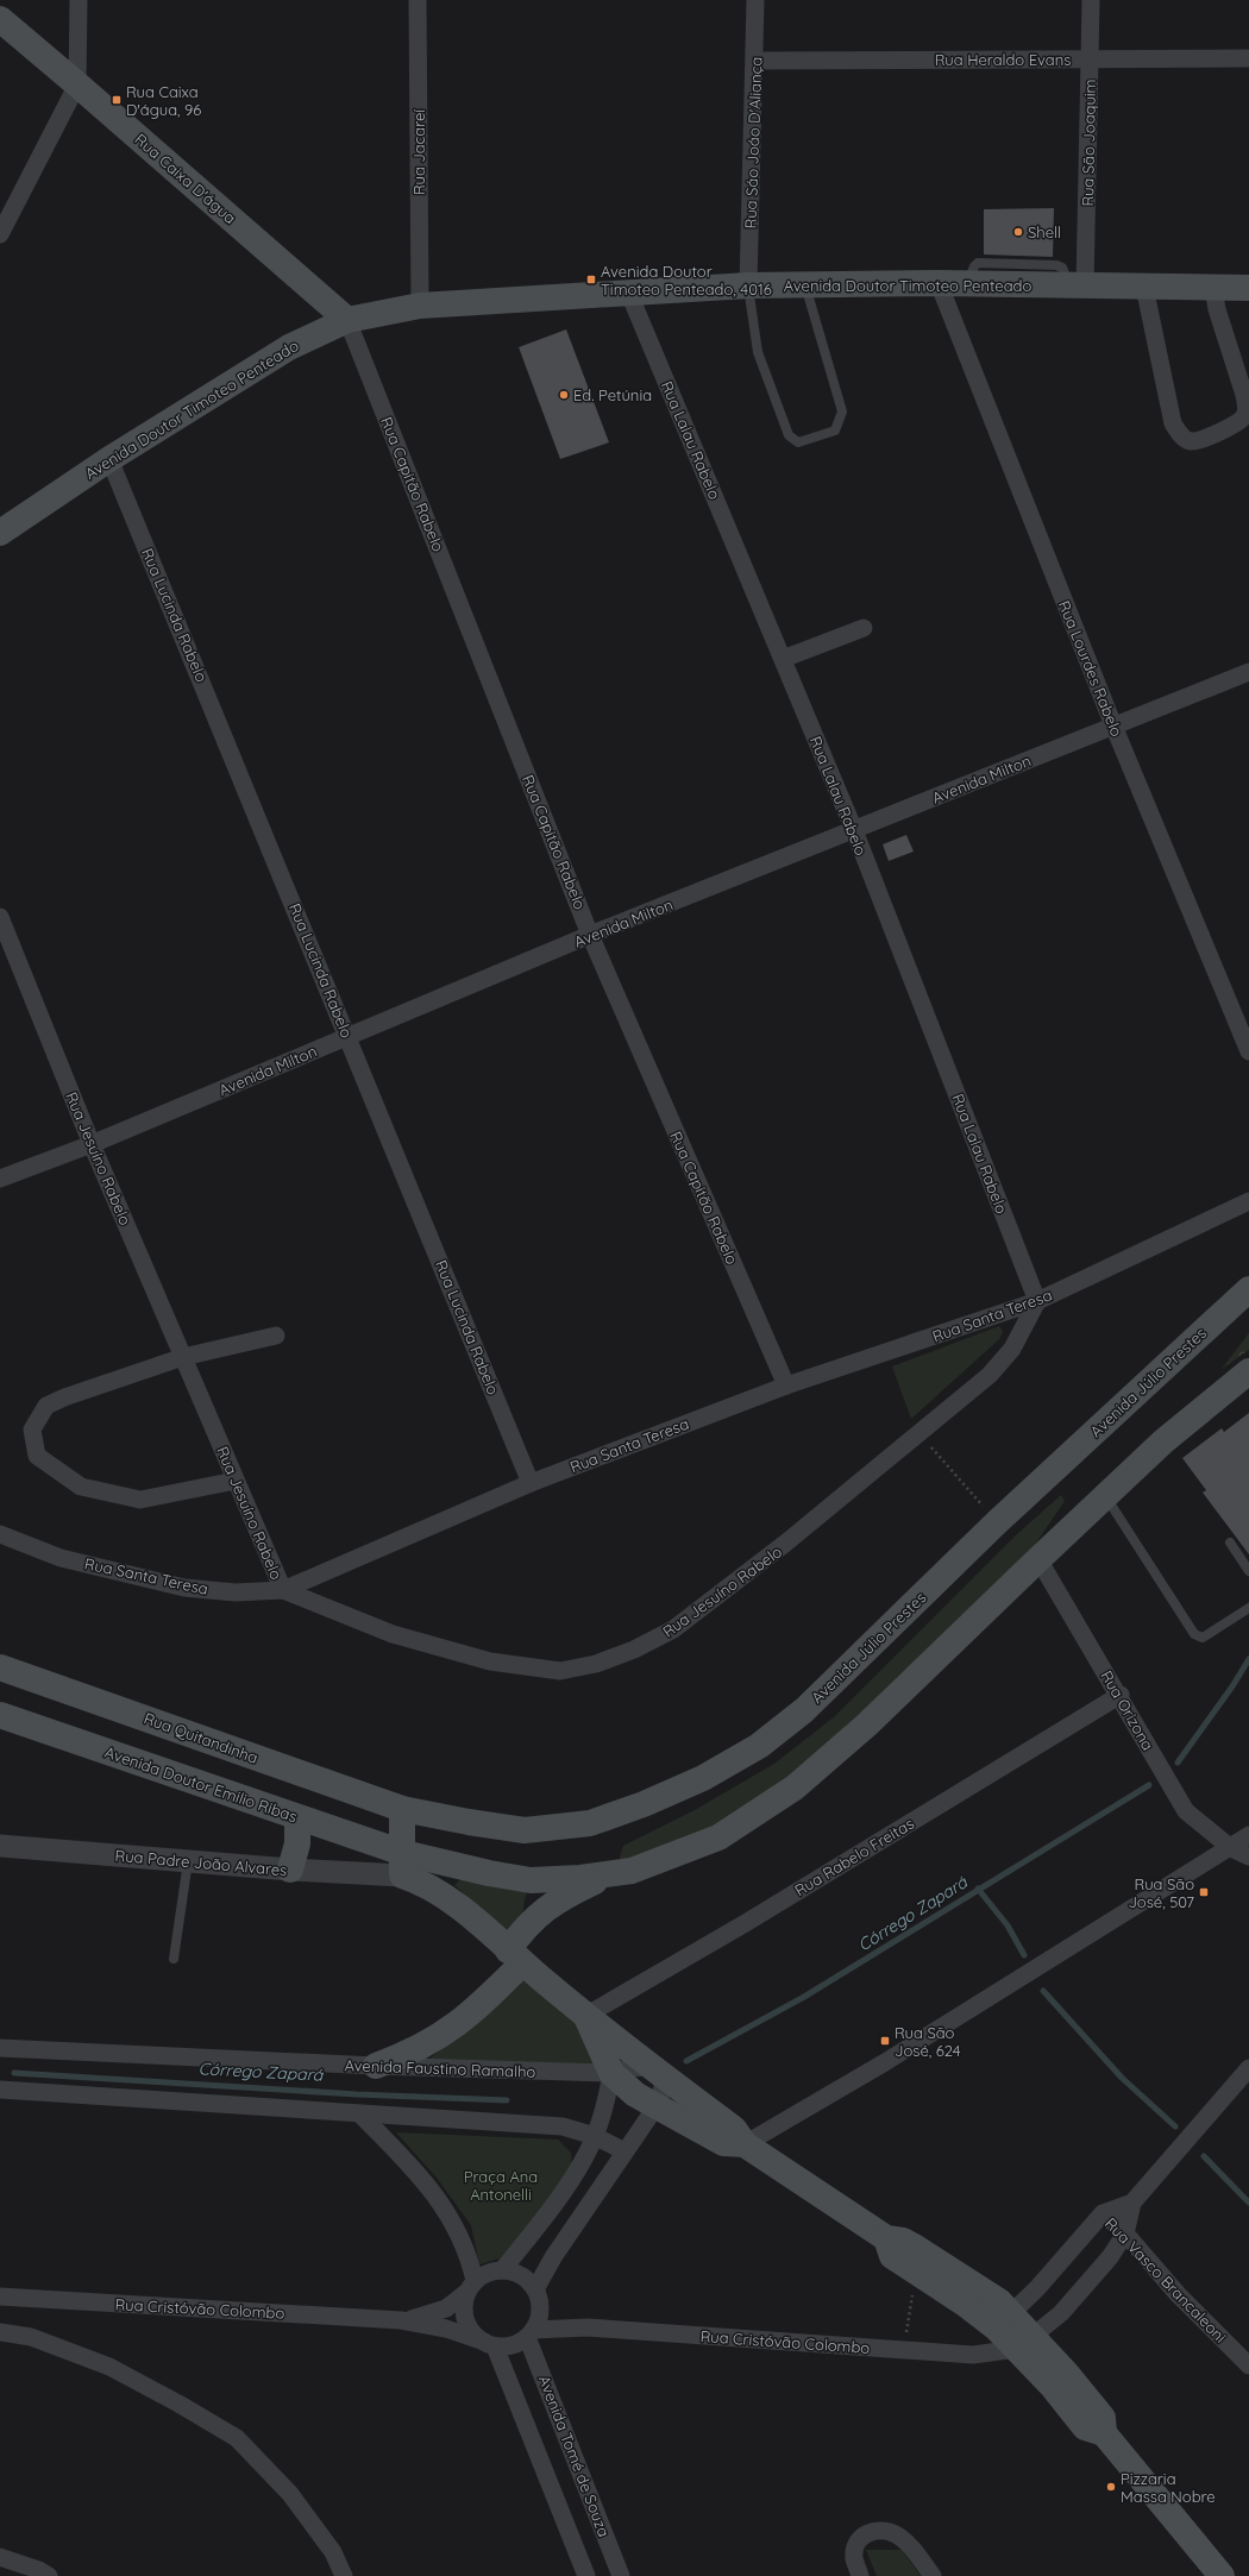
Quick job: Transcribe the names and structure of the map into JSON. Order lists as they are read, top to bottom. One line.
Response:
{"streets":{"main road":["Rua Caixa D'água","Avenida Doutor Timoteo Penteado","Avenida Júlio Prestes","Rua Quitandinha","Avenida Doutor Emilio Ribas"],"street":["Rua Heraldo Evans","Rua Sáo Joáo D'Aliança","Rua São Joaquim","Rua Jacareí","Rua Lalau Rabelo","Rua Capitão Rabelo","Rua Lucinda Rabelo","Rua Lourdes Rabelo","Avenida Milton","Rua Jesuíno Rabelo","Rua Santa Teresa","Rua Orizona","Rua Rabelo Freitas","Rua Padre João Alvares","Avenida Faustino Ramalho","Rua Vasco Brancaleoni","Rua Cristóvão Colombo","Avenida Tomé de Souza"]},"crossings":[["Rua Heraldo Evans","Rua Sáo Joáo D'Aliança"],["Rua Heraldo Evans","Rua São Joaquim"],["Rua Sáo Joáo D'Aliança","Avenida Doutor Timoteo Penteado"],["Rua São Joaquim","Avenida Doutor Timoteo Penteado"],["Rua Jacareí","Avenida Doutor Timoteo Penteado"],["Rua Caixa D'água","Avenida Doutor Timoteo Penteado"],["Rua Caixa D'água","Rua Capitão Rabelo"],["Avenida Doutor Timoteo Penteado","Rua Lalau Rabelo"],["Avenida Doutor Timoteo Penteado","Rua Capitão Rabelo"],["Avenida Doutor Timoteo Penteado","Rua Lucinda Rabelo"],["Avenida Doutor Timoteo Penteado","Rua Lourdes Rabelo"],["Rua Lalau Rabelo","Avenida Milton"],["Rua Lalau Rabelo","Rua Jesuíno Rabelo"],["Rua Lalau Rabelo","Rua Santa Teresa"],["Rua Capitão Rabelo","Avenida Milton"],["Rua Capitão Rabelo","Rua Santa Teresa"],["Rua Lucinda Rabelo","Avenida Milton"],["Rua Lucinda Rabelo","Rua Santa Teresa"],["Rua Lourdes Rabelo","Avenida Milton"],["Avenida Milton","Rua Jesuíno Rabelo"],["Rua Jesuíno Rabelo","Rua Santa Teresa"],["Avenida Júlio Prestes","Rua Quitandinha"],["Rua Orizona","Rua Rabelo Freitas"],["Avenida Doutor Emilio Ribas","Rua Rabelo Freitas"],["Avenida Doutor Emilio Ribas","Rua Padre João Alvares"],["Avenida Doutor Emilio Ribas","Avenida Faustino Ramalho"],["Avenida Doutor Emilio Ribas","Rua Cristóvão Colombo"],["Rua Cristóvão Colombo","Avenida Tomé de Souza"]],"water":["Córrego Zapará"],"parks":["Praça Ana Antonelli"],"places":{"transit":["Rua Caixa D'água, 96","Avenida Doutor Timoteo Penteado, 4016","Rua São José, 507","Rua São José, 624"],"other":["Shell","Ed. Petúnia","Pizzaria Massa Nobre"]}}
